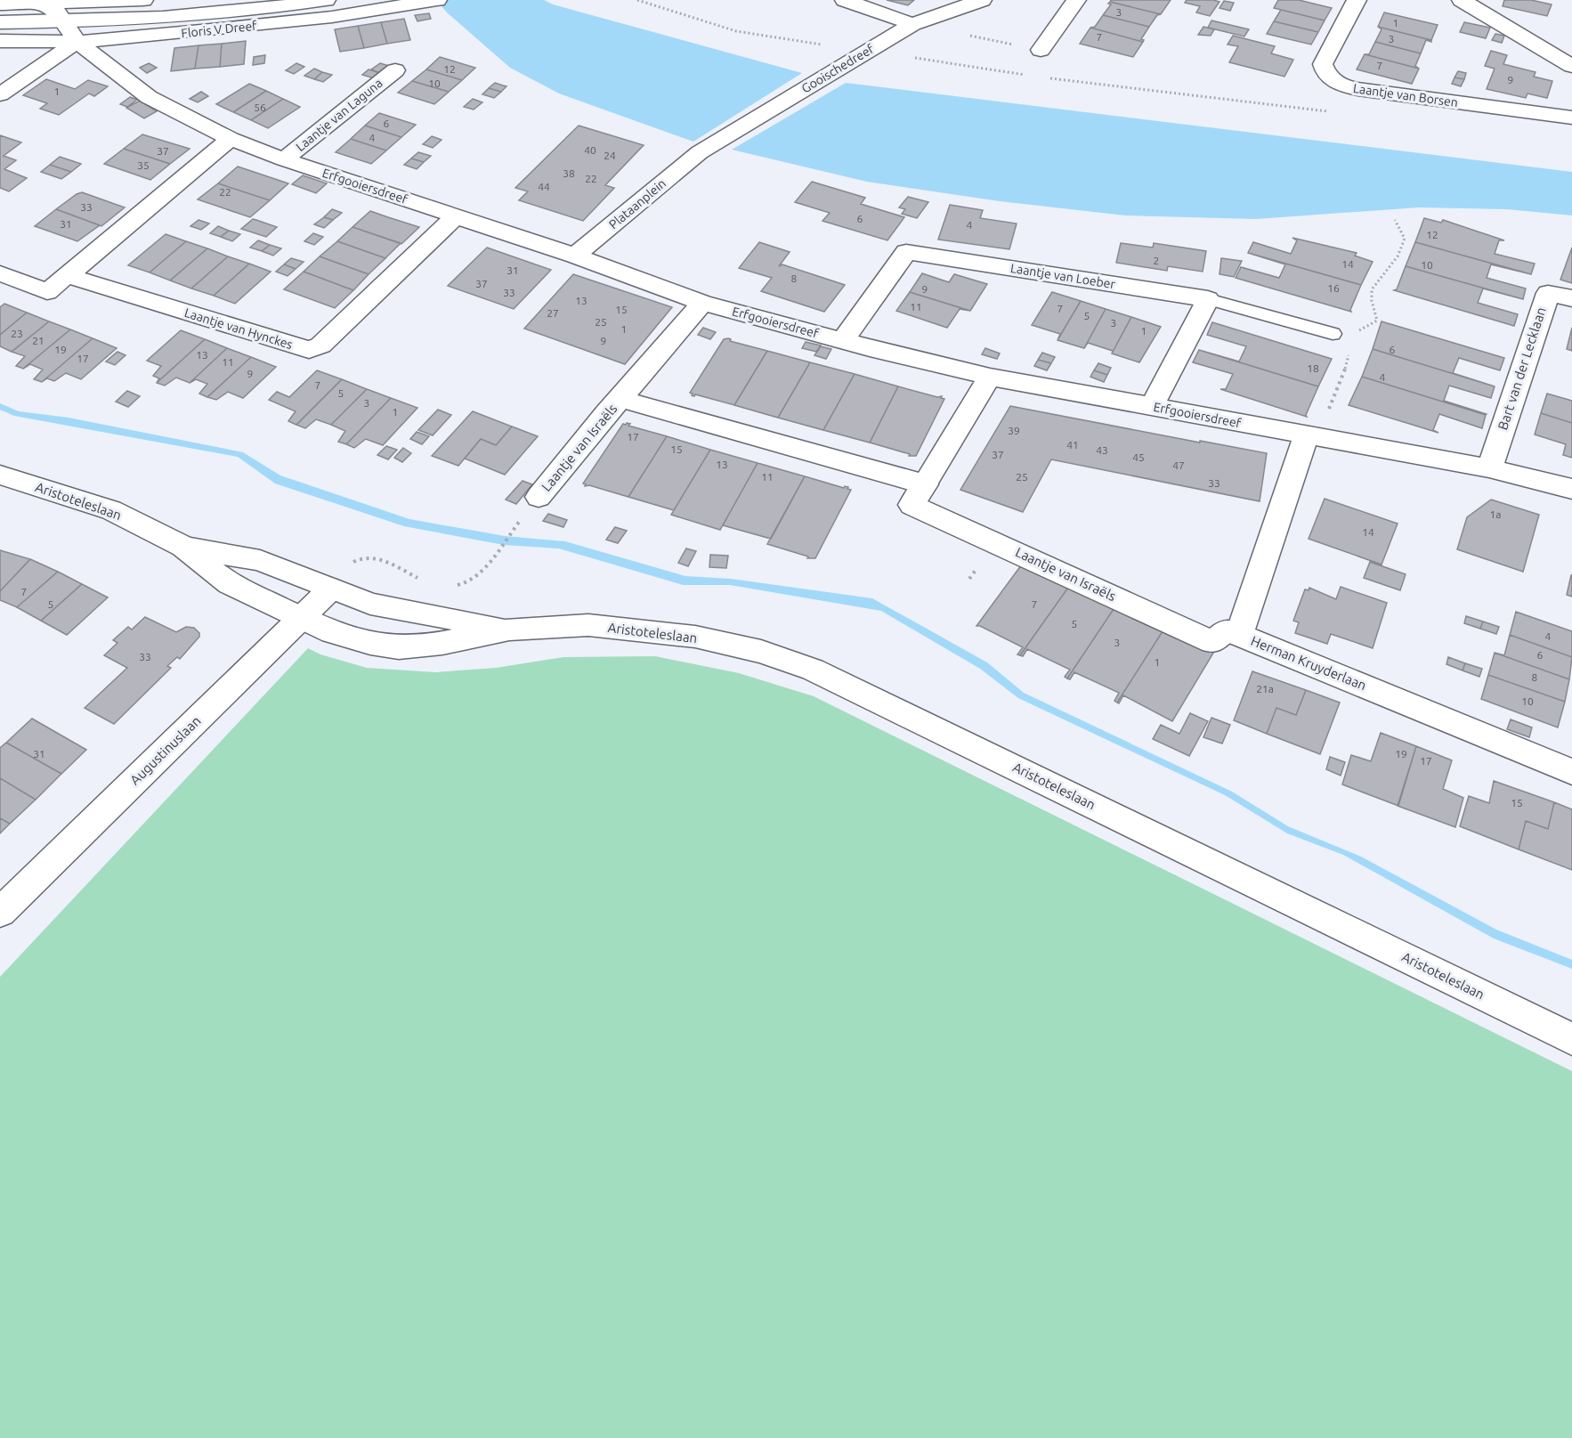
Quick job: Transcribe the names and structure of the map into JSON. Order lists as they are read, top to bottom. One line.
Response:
{"streets":{"street":["Floris V Dreef","Gooischedreef","Laantje van Borsen","Laantje van Laguna","Erfgooiersdreef","Plataanplein","Laantje van Loeber","Laantje van Hynckes","Bart van der Lecklaan","Laantje van Israëls","Aristoteleslaan","Herman Kruyderlaan","Augustinuslaan"]},"crossings":[["Floris V Dreef","Erfgooiersdreef"],["Gooischedreef","Plataanplein"],["Laantje van Laguna","Erfgooiersdreef"],["Erfgooiersdreef","Plataanplein"],["Erfgooiersdreef","Laantje van Loeber"],["Erfgooiersdreef","Laantje van Hynckes"],["Erfgooiersdreef","Bart van der Lecklaan"],["Erfgooiersdreef","Laantje van Israëls"],["Erfgooiersdreef","Herman Kruyderlaan"],["Laantje van Israëls","Herman Kruyderlaan"],["Aristoteleslaan","Augustinuslaan"]],"house_numbers":["3","1","7","3","7","12","9","10","1","56","6","4","40","37","24","35","38","22","44","22","33","6","31","4","12","2","14","10","31","8","37","16","9","33","13","11","7","15","27","5","25","3","1","1","23","21","9","19","6","13","17","11","18","9","4","7","5","3","1","39","17","41","15","43","37","45","13","47","11","25","33","1a","14","7","5","7","5","4","3","6","33","1","8","21a","10","31","19","17","15"]}
